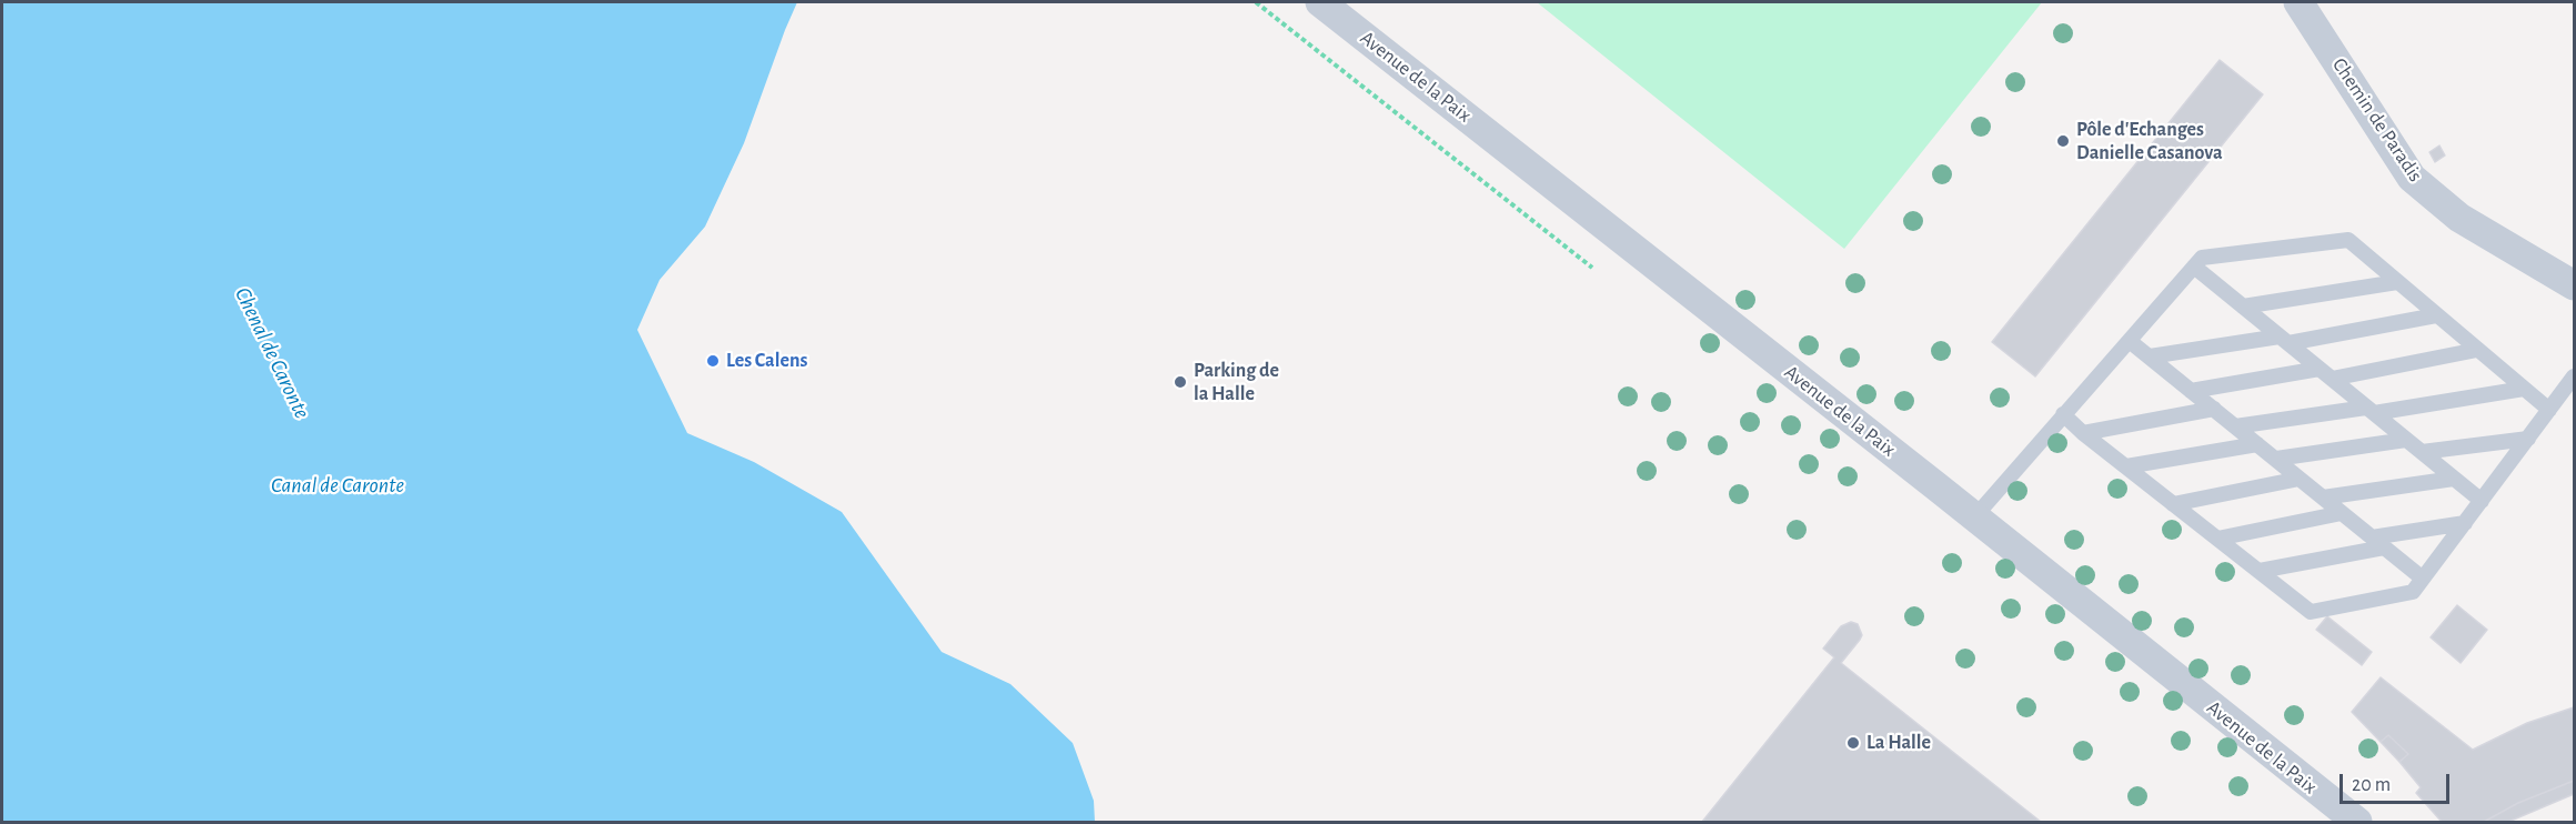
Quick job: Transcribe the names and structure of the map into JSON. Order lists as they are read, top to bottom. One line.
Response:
{"streets":{"street":["Avenue de la Paix","Chemin de Paradis"]},"water":["Chenal de Caronte","Canal de Caronte"],"places":["Pôle d'Echanges Danielle Casanova","Les Calens","Parking de la Halle","La Halle"],"scale_bar":"20 m"}
